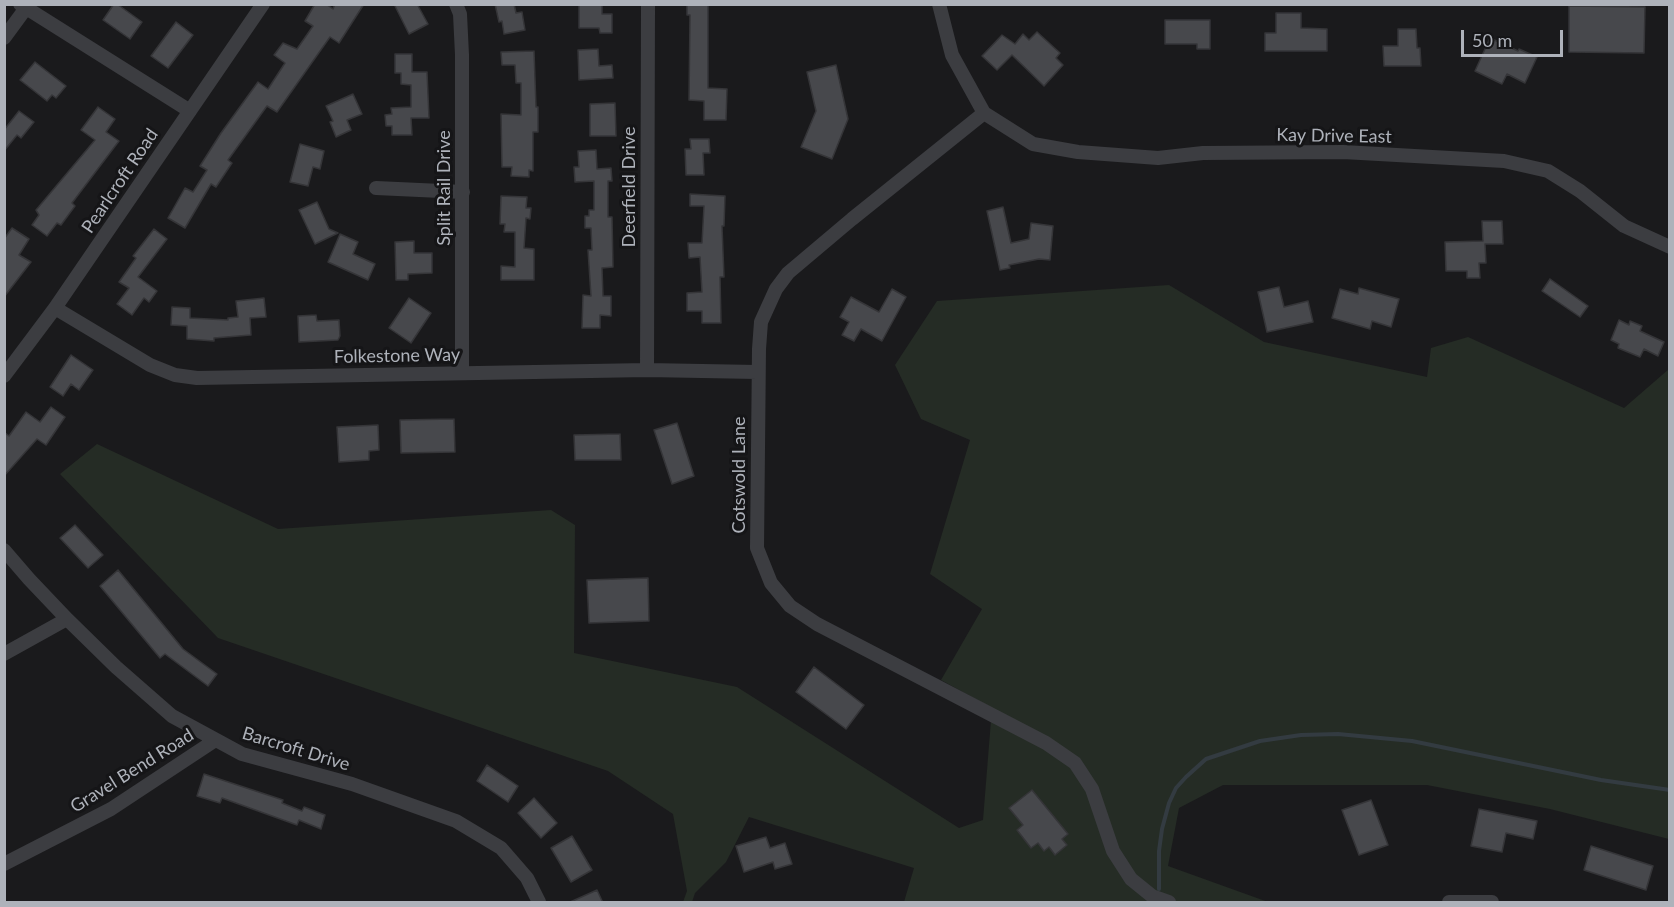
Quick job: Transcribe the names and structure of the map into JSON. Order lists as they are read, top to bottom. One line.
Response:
{"streets":{"street":["Kay Drive East","Pearlcroft Road","Deerfield Drive","Split Rail Drive","Folkestone Way","Cotswold Lane","Barcroft Drive","Gravel Bend Road"]},"crossings":[["Kay Drive East","Cotswold Lane"],["Pearlcroft Road","Folkestone Way"],["Deerfield Drive","Folkestone Way"],["Split Rail Drive","Folkestone Way"],["Folkestone Way","Cotswold Lane"],["Barcroft Drive","Gravel Bend Road"]],"scale_bar":"50 m"}
